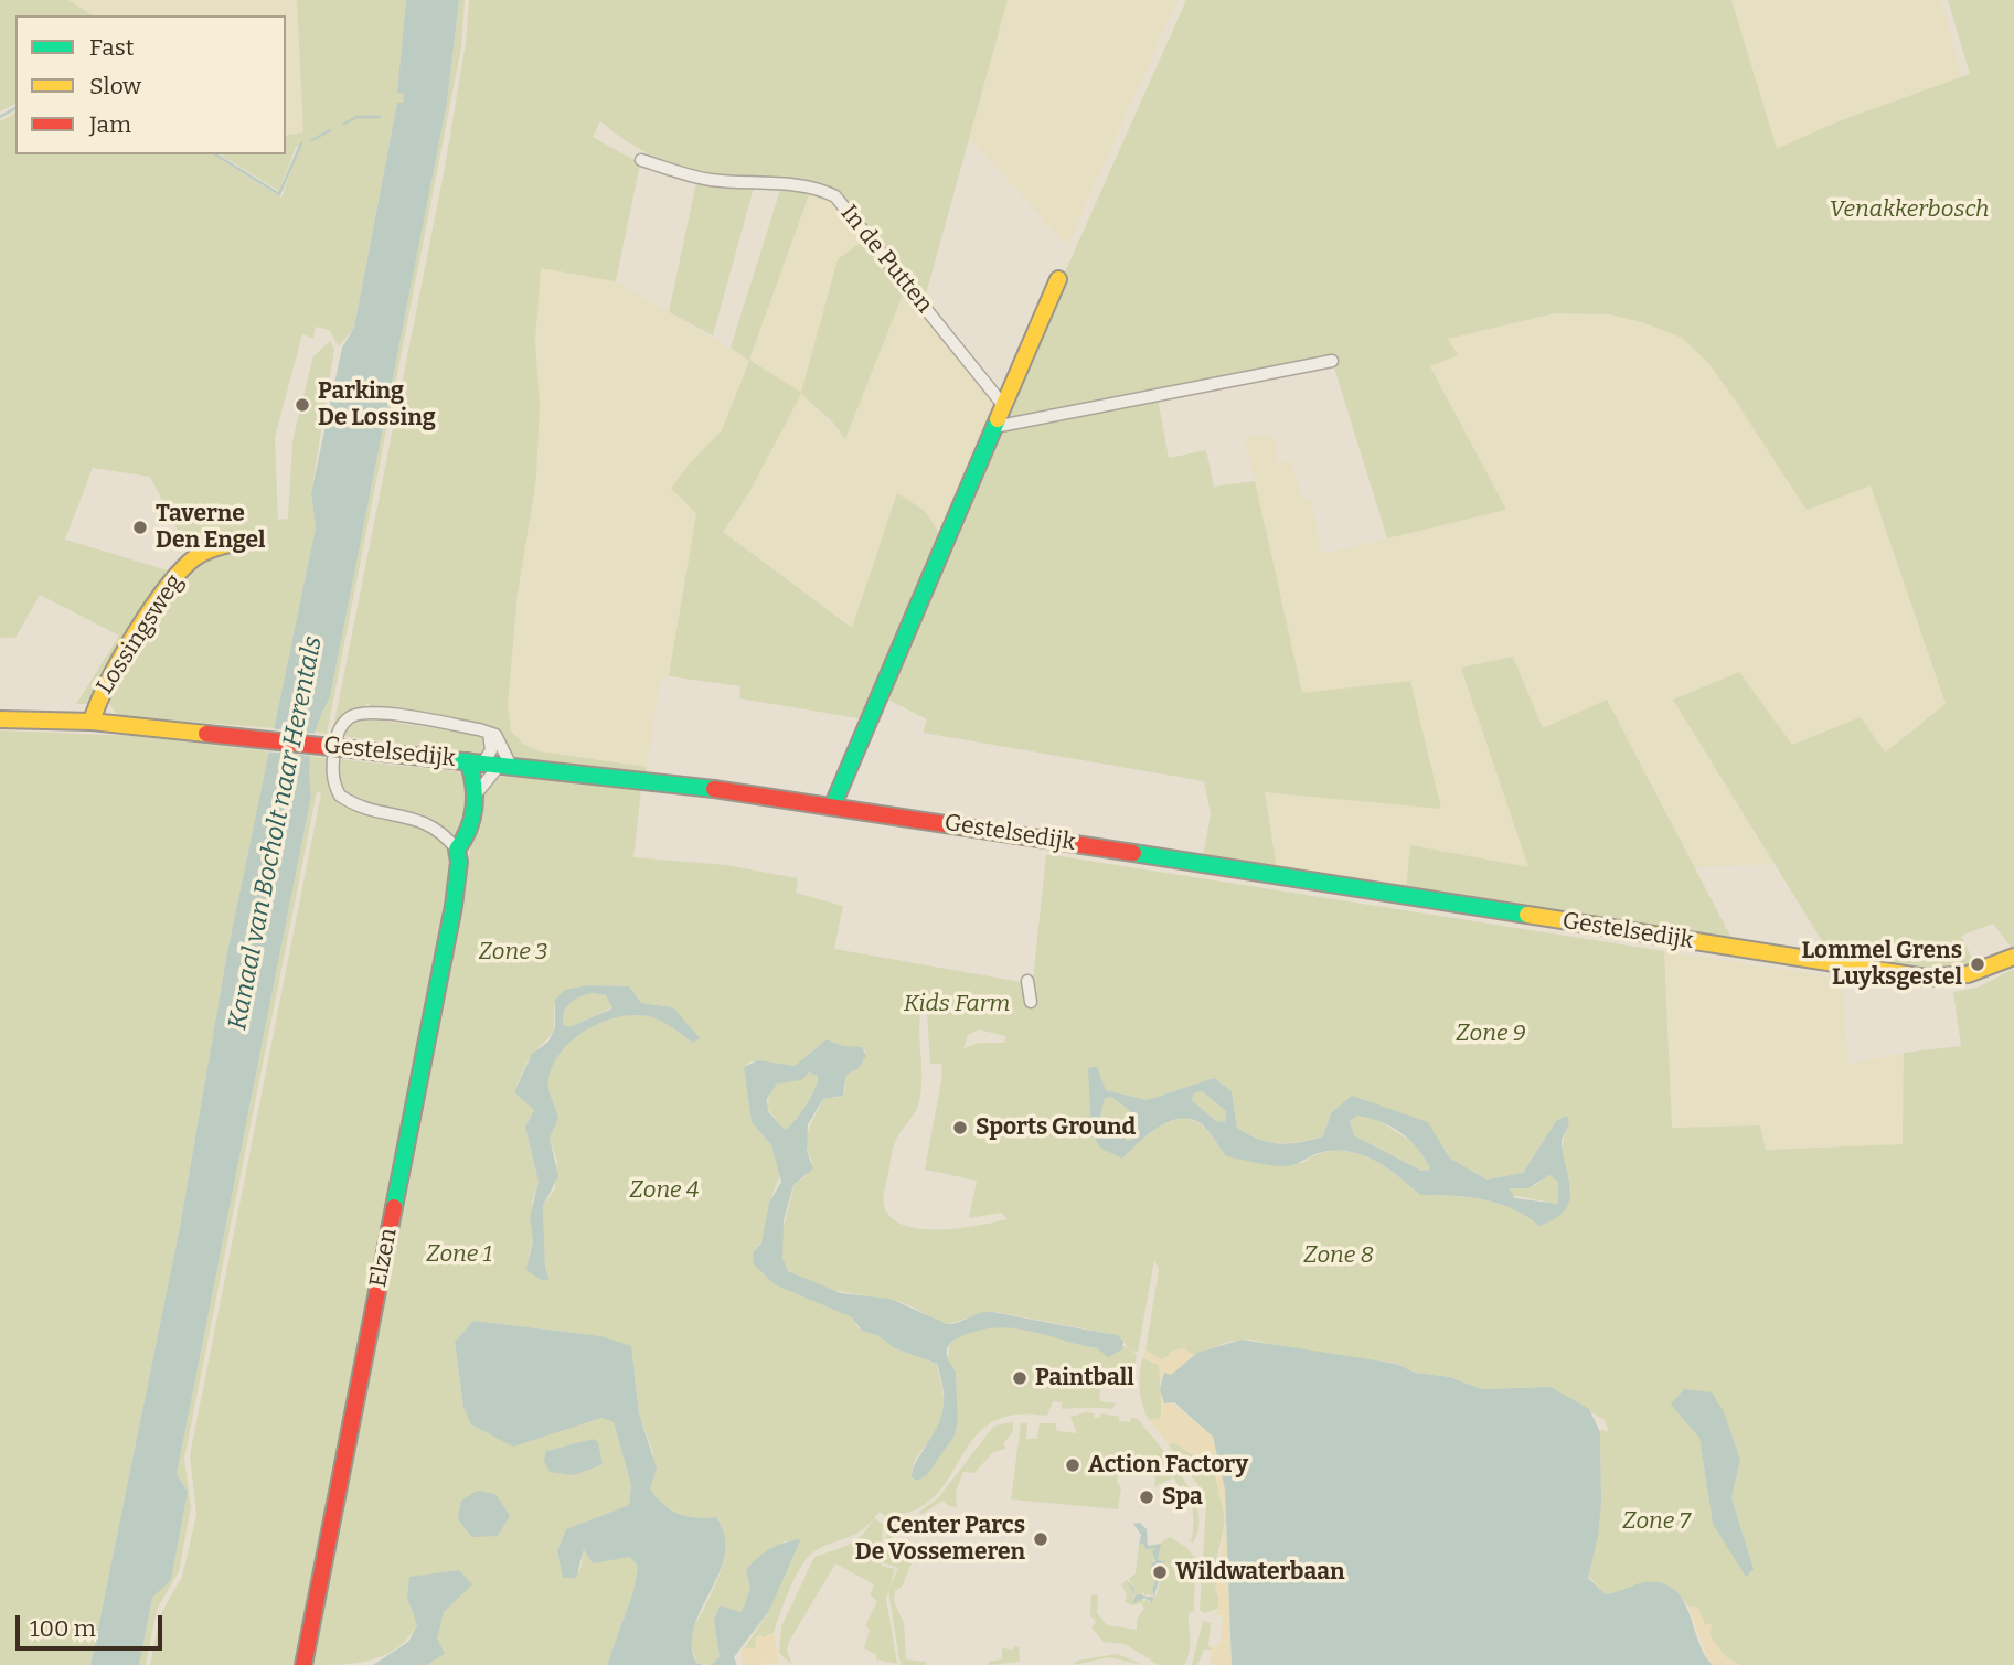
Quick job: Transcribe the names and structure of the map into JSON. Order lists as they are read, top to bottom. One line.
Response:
{"streets":{"main road":["Lossingsweg","Gestelsedijk","Elzen"],"street":["In de Putten"]},"crossings":[["Lossingsweg","Gestelsedijk"],["Gestelsedijk","Elzen"]],"water":["Kanaal van Bocholt naar Herentals"],"parks":["Venakkerbosch","Zone 3","Kids Farm","Zone 9","Zone 4","Zone 1","Zone 8","Zone 7"],"places":["Parking De Lossing","Taverne Den Engel","Lommel Grens Luyksgestel","Sports Ground","Paintball","Action Factory","Spa","Center Parcs De Vossemeren","Wildwaterbaan"],"legend":["Fast","Slow","Jam"],"scale_bar":"100 m"}
